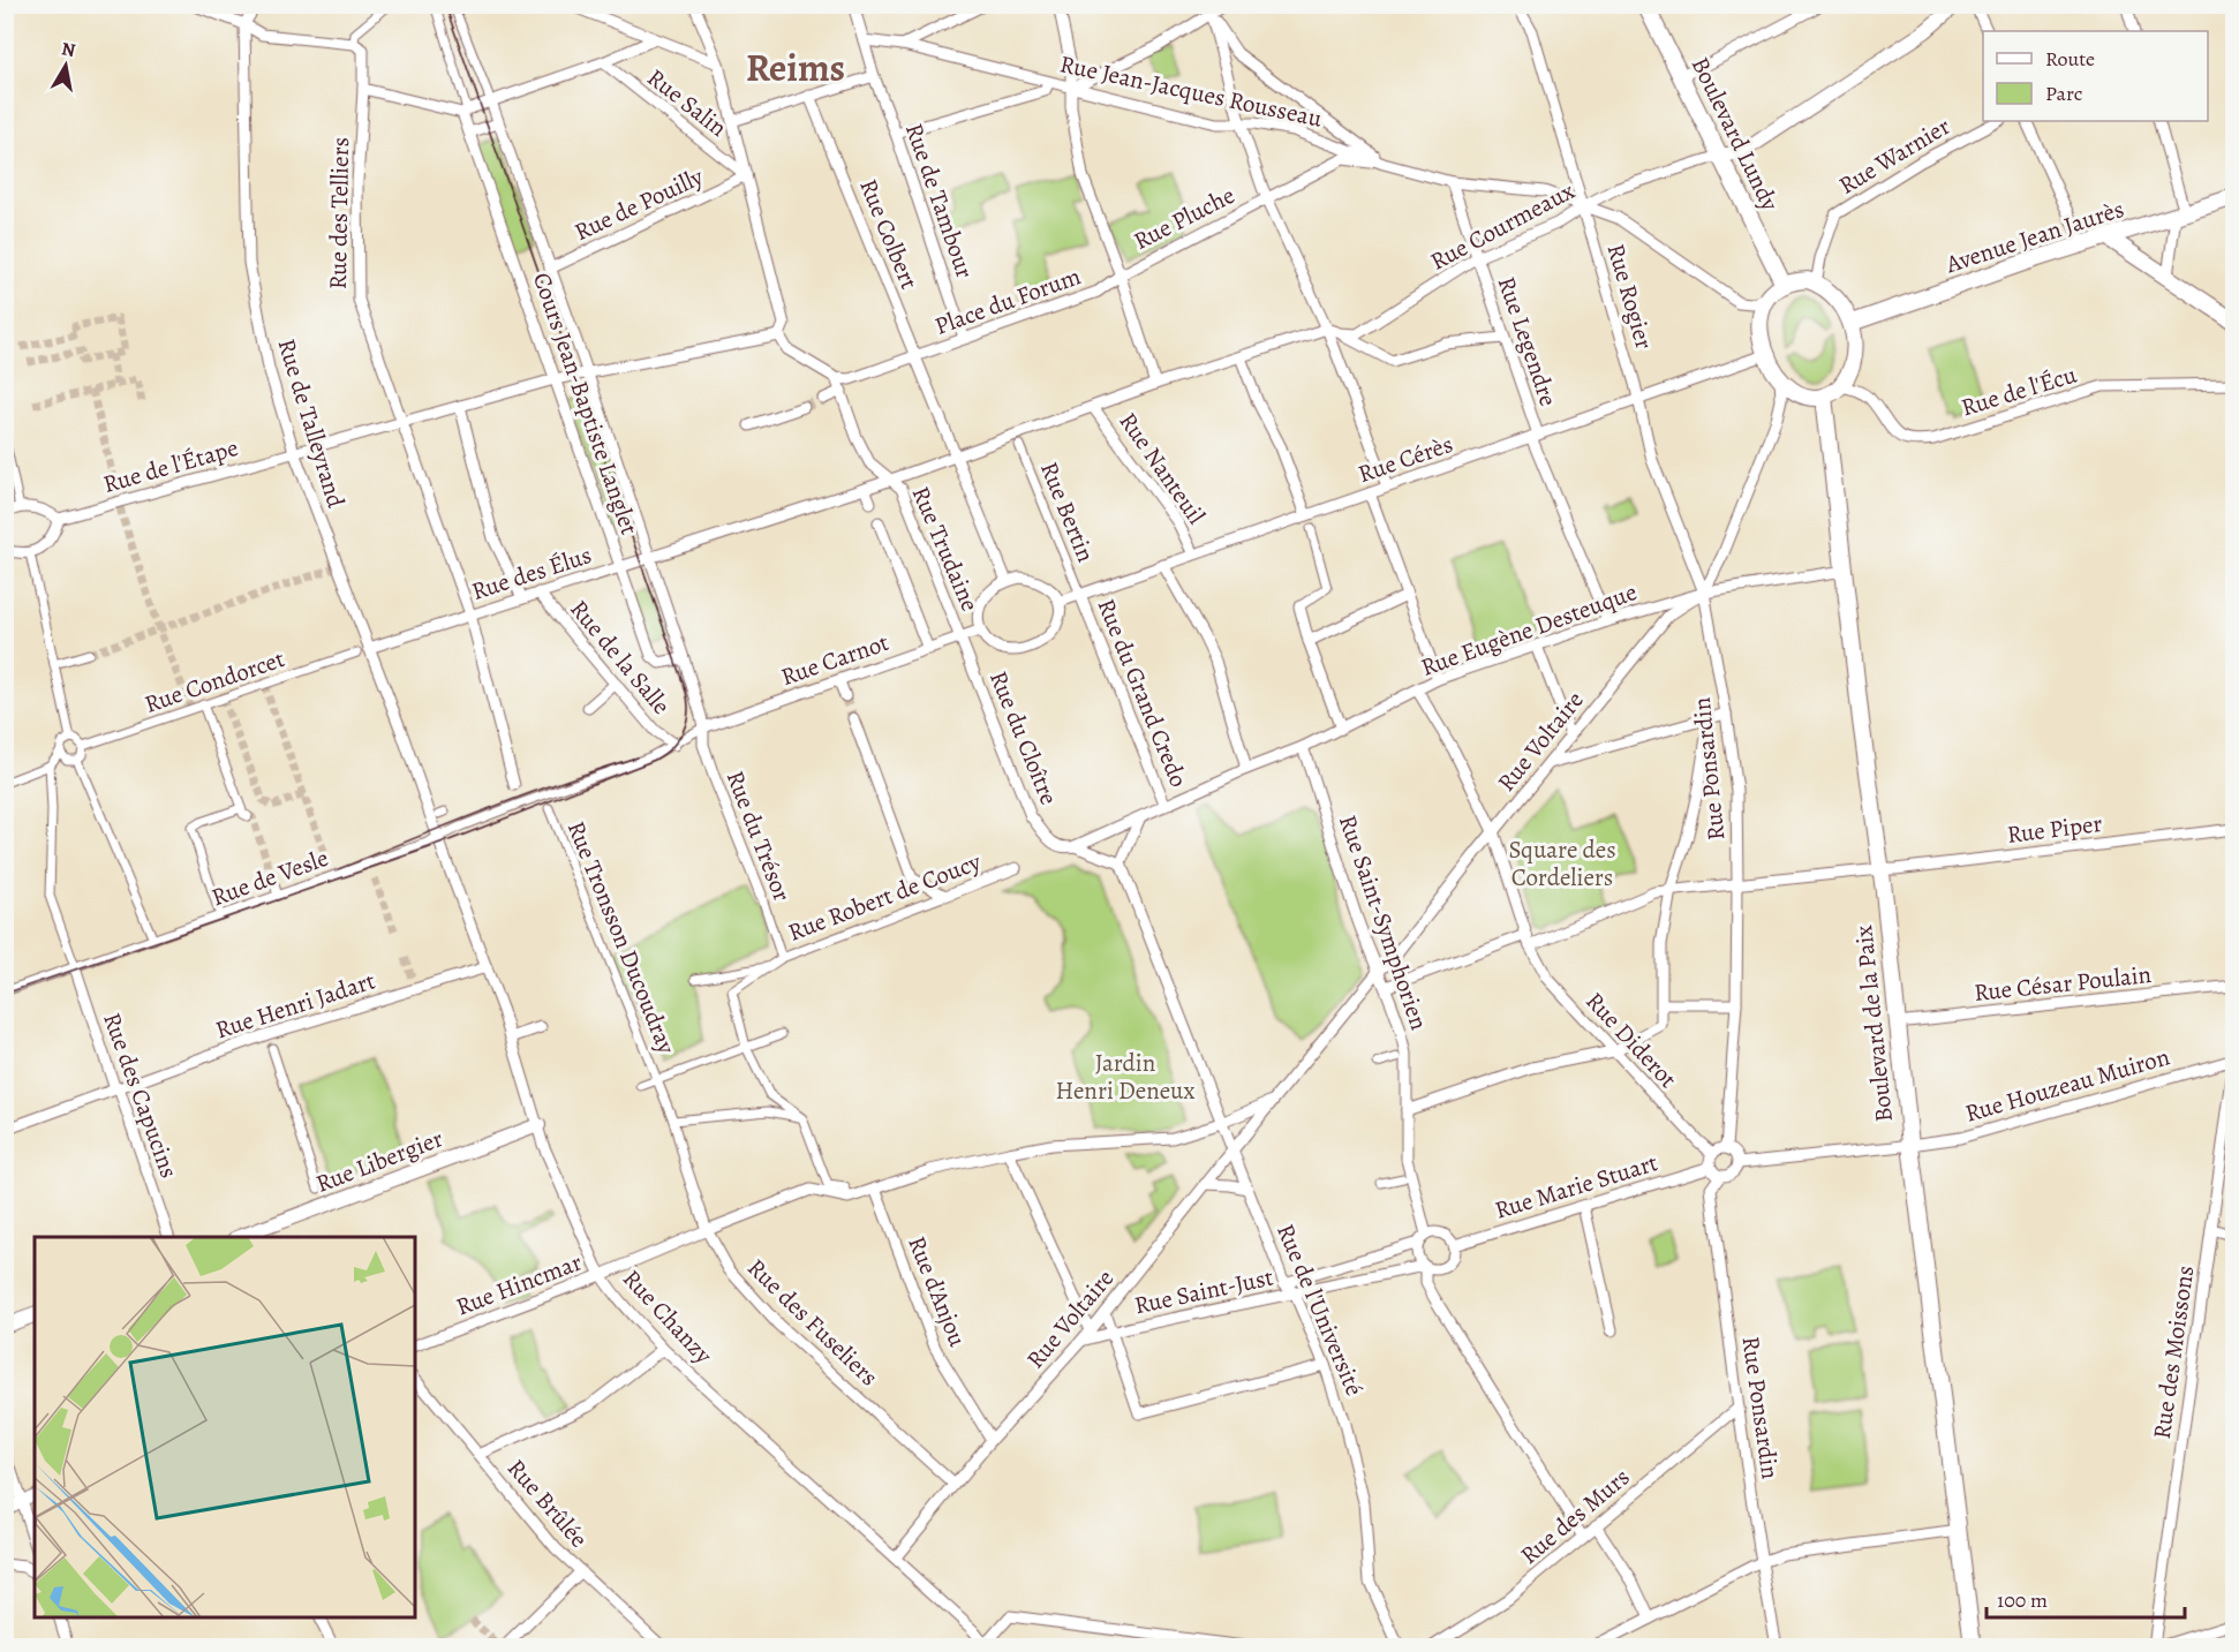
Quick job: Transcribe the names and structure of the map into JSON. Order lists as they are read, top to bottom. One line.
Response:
{"streets":{"main road":["Boulevard Lundy","Avenue Jean Jaurès","Boulevard de la Paix"],"street":["Rue Jean-Jacques Rousseau","Rue Salin","Rue Warnier","Rue de Tambour","Rue de Pouilly","Rue des Telliers","Rue Pluche","Rue Courmeaux","Rue Colbert","Rue Rogier","Place du Forum","Rue Legendre","Rue de l'Écu","Cours Jean-Baptiste Langlet","Rue de Talleyrand","Rue Cérès","Rue de l'Étape","Rue Nanteuil","Rue Bertin","Rue Trudaine","Rue des Élus","Rue Eugène Desteuque","Rue de la Salle","Rue Carnot","Rue Condorcet","Rue du Grand Credo","Rue du Cloître","Rue Voltaire","Rue Ponsardin","Rue Piper","Rue du Trésor","Rue de Vesle","Rue Robert de Coucy","Rue Saint-Symphorien","Rue Tronsson Ducoudray","Rue César Poulain","Rue Henri Jadart","Rue Diderot","Rue Houzeau Muiron","Rue des Capucins","Rue Libergier","Rue Marie Stuart","Rue Hincmar","Rue d'Anjou","Rue Saint-Just","Rue de l'Université","Rue Chanzy","Rue des Fuseliers","Rue des Moissons","Rue Brûlée","Rue des Murs"]},"crossings":[["Rue Jean-Jacques Rousseau","Boulevard Lundy"],["Rue Jean-Jacques Rousseau","Rue Warnier"],["Rue Jean-Jacques Rousseau","Rue de Tambour"],["Rue Jean-Jacques Rousseau","Rue Pluche"],["Rue Jean-Jacques Rousseau","Rue Courmeaux"],["Rue Jean-Jacques Rousseau","Avenue Jean Jaurès"],["Rue Jean-Jacques Rousseau","Rue Rogier"],["Rue Jean-Jacques Rousseau","Rue Legendre"],["Rue Jean-Jacques Rousseau","Rue de l'Écu"],["Rue Jean-Jacques Rousseau","Rue Cérès"],["Rue Jean-Jacques Rousseau","Boulevard de la Paix"],["Rue Salin","Rue de Pouilly"],["Boulevard Lundy","Rue Warnier"],["Boulevard Lundy","Rue Courmeaux"],["Boulevard Lundy","Avenue Jean Jaurès"],["Boulevard Lundy","Rue de l'Écu"],["Boulevard Lundy","Rue Cérès"],["Boulevard Lundy","Boulevard de la Paix"],["Rue Warnier","Avenue Jean Jaurès"],["Rue Warnier","Rue de l'Écu"],["Rue Warnier","Rue Cérès"],["Rue Warnier","Boulevard de la Paix"],["Rue de Tambour","Place du Forum"],["Rue de Pouilly","Cours Jean-Baptiste Langlet"],["Rue des Telliers","Rue de l'Étape"],["Rue des Telliers","Rue des Élus"],["Rue Pluche","Place du Forum"],["Rue Courmeaux","Rue Rogier"],["Rue Courmeaux","Rue Legendre"],["Rue Colbert","Place du Forum"],["Rue Colbert","Rue Cérès"],["Rue Colbert","Rue Carnot"],["Avenue Jean Jaurès","Rue de l'Écu"],["Avenue Jean Jaurès","Rue Cérès"],["Avenue Jean Jaurès","Boulevard de la Paix"],["Rue Rogier","Rue Cérès"],["Rue Rogier","Rue Ponsardin"],["Rue Legendre","Rue Cérès"],["Rue Legendre","Rue Eugène Desteuque"],["Rue de l'Écu","Rue Cérès"],["Rue de l'Écu","Boulevard de la Paix"],["Cours Jean-Baptiste Langlet","Rue de l'Étape"],["Cours Jean-Baptiste Langlet","Rue des Élus"],["Cours Jean-Baptiste Langlet","Rue Carnot"],["Cours Jean-Baptiste Langlet","Rue du Trésor"],["Cours Jean-Baptiste Langlet","Rue de Vesle"],["Rue de Talleyrand","Rue de l'Étape"],["Rue de Talleyrand","Rue des Élus"],["Rue de Talleyrand","Rue de Vesle"],["Rue de Talleyrand","Rue Chanzy"],["Rue Cérès","Rue Nanteuil"],["Rue Cérès","Rue Bertin"],["Rue Cérès","Rue Carnot"],["Rue Cérès","Rue du Grand Credo"],["Rue Cérès","Rue Ponsardin"],["Rue Cérès","Boulevard de la Paix"],["Rue Bertin","Rue du Grand Credo"],["Rue Trudaine","Rue Carnot"],["Rue Trudaine","Rue du Cloître"],["Rue des Élus","Rue de la Salle"],["Rue Eugène Desteuque","Rue du Grand Credo"],["Rue Eugène Desteuque","Rue du Cloître"],["Rue Eugène Desteuque","Rue Voltaire"],["Rue Eugène Desteuque","Rue Ponsardin"],["Rue Eugène Desteuque","Rue Saint-Symphorien"],["Rue Eugène Desteuque","Boulevard de la Paix"],["Rue Eugène Desteuque","Rue Diderot"],["Rue de la Salle","Rue de Vesle"],["Rue Carnot","Rue du Cloître"],["Rue Carnot","Rue du Trésor"],["Rue Carnot","Rue de Vesle"],["Rue Voltaire","Rue Ponsardin"],["Rue Voltaire","Rue Saint-Symphorien"],["Rue Voltaire","Rue Diderot"],["Rue Voltaire","Rue Hincmar"],["Rue Voltaire","Rue d'Anjou"],["Rue Voltaire","Rue Saint-Just"],["Rue Voltaire","Rue de l'Université"],["Rue Voltaire","Rue Chanzy"],["Rue Voltaire","Rue des Fuseliers"],["Rue Ponsardin","Rue Piper"],["Rue Ponsardin","Rue Diderot"],["Rue Ponsardin","Rue Houzeau Muiron"],["Rue Ponsardin","Rue Marie Stuart"],["Rue Ponsardin","Rue des Murs"],["Rue Piper","Rue Saint-Symphorien"],["Rue Piper","Boulevard de la Paix"],["Rue Piper","Rue Diderot"],["Rue du Trésor","Rue de Vesle"],["Rue du Trésor","Rue Robert de Coucy"],["Rue de Vesle","Rue des Capucins"],["Rue de Vesle","Rue Chanzy"],["Rue Saint-Symphorien","Rue Marie Stuart"],["Rue Saint-Symphorien","Rue Saint-Just"],["Rue Tronsson Ducoudray","Rue des Fuseliers"],["Rue César Poulain","Boulevard de la Paix"],["Rue Henri Jadart","Rue des Capucins"],["Rue Henri Jadart","Rue Chanzy"],["Boulevard de la Paix","Rue Houzeau Muiron"],["Rue Diderot","Rue Houzeau Muiron"],["Rue Diderot","Rue Marie Stuart"],["Rue Houzeau Muiron","Rue Marie Stuart"],["Rue Houzeau Muiron","Rue des Moissons"],["Rue Libergier","Rue Chanzy"],["Rue Marie Stuart","Rue Saint-Just"],["Rue Hincmar","Rue Chanzy"],["Rue Hincmar","Rue des Fuseliers"],["Rue Saint-Just","Rue de l'Université"]],"districts":["Reims"],"parks":["Square des Cordeliers","Jardin Henri Deneux"],"legend":["Route","Parc"],"scale_bar":"100 m","north":"top"}
